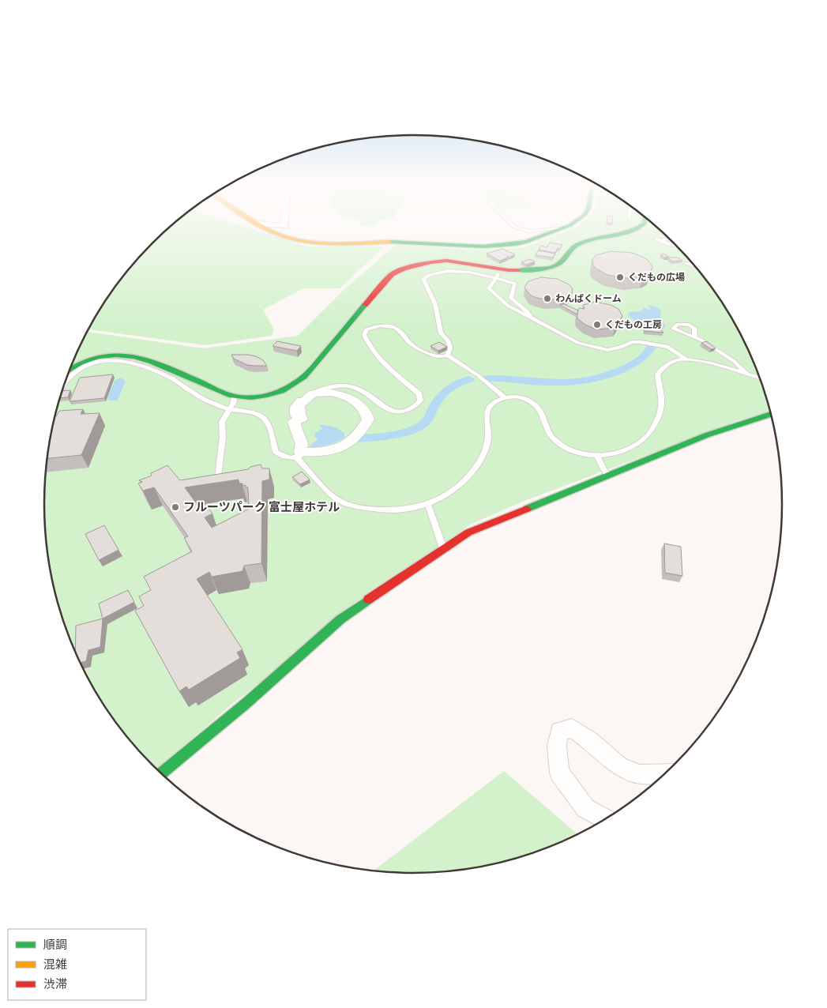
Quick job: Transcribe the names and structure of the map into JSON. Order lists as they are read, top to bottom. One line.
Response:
{"places":["くだもの広場","わんぱくドーム","くだもの工房","フルーツパーク 富士屋ホテル"],"legend":["順調","混雑","渋滞"]}
